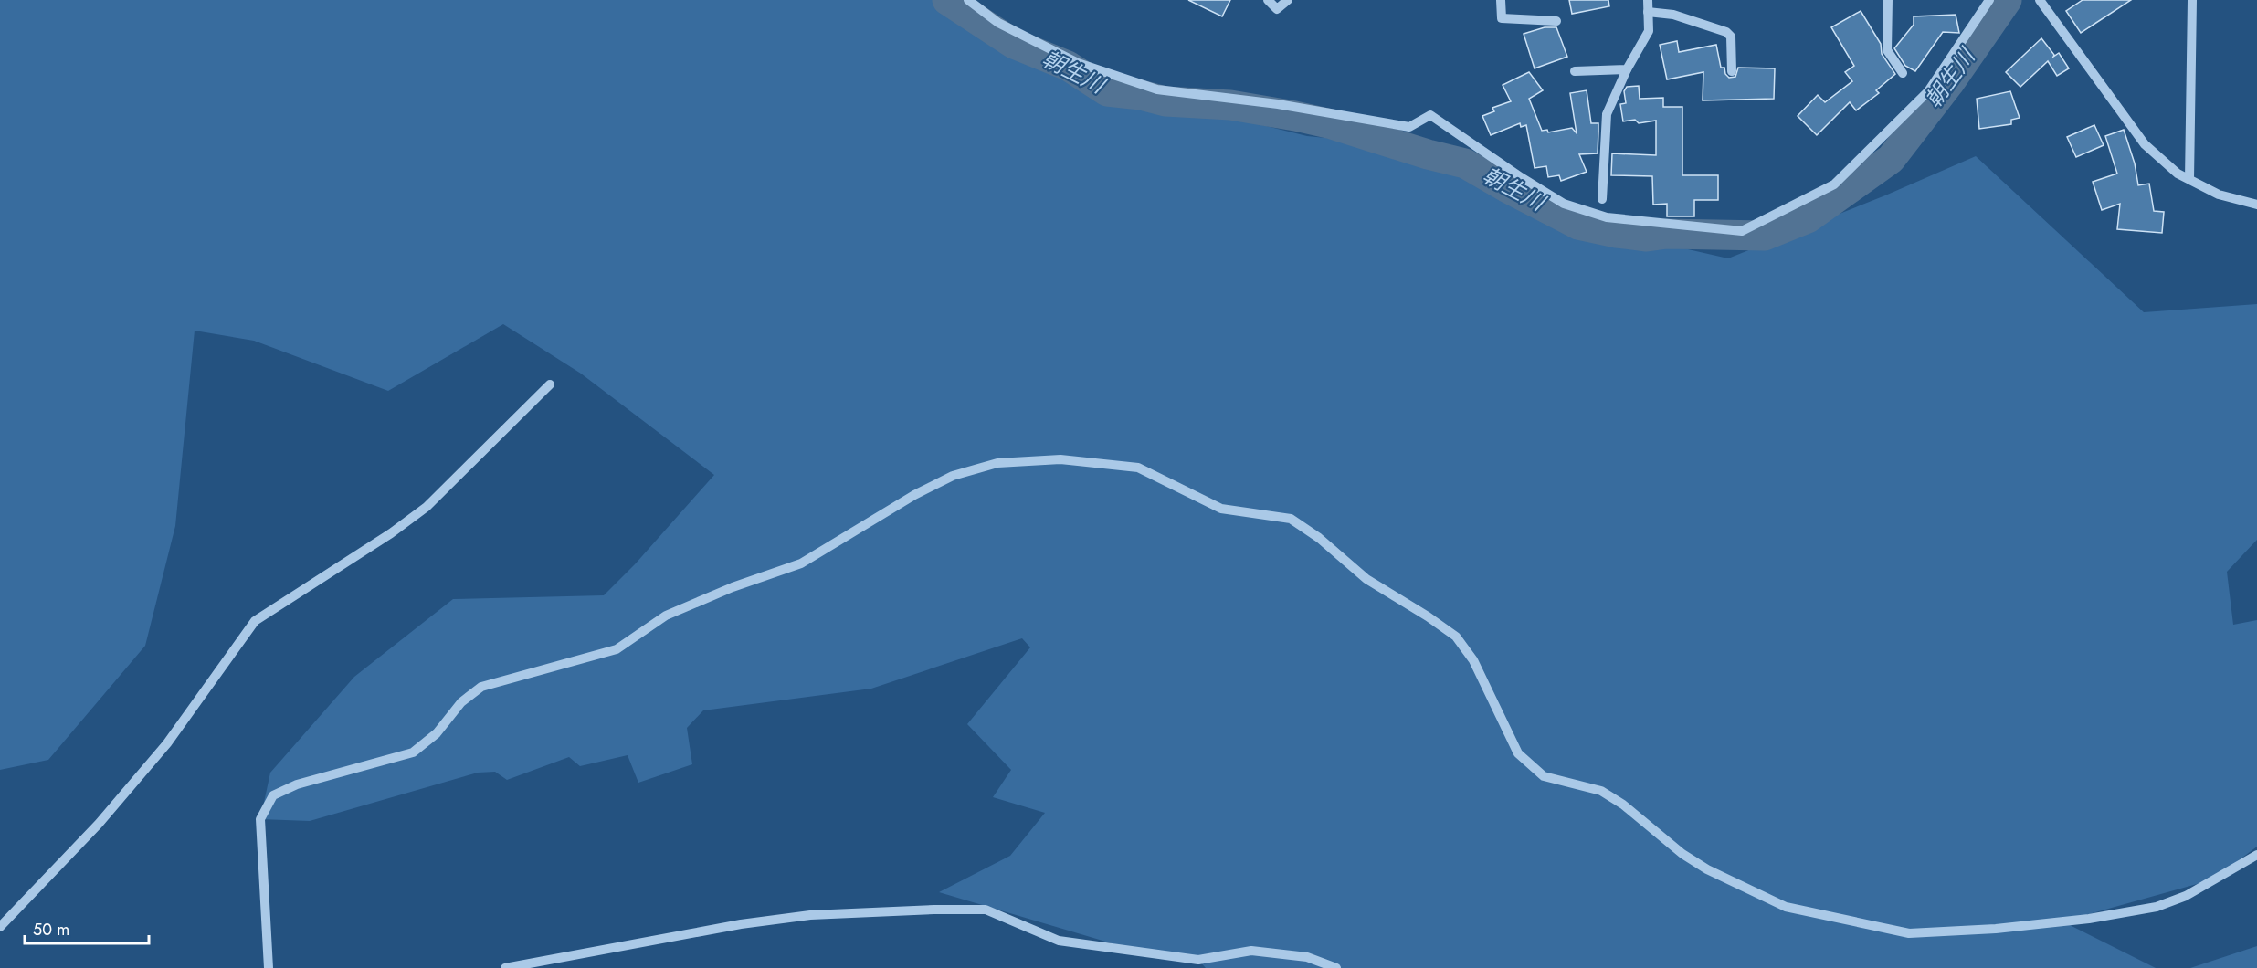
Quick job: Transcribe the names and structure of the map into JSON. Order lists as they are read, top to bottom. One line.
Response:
{"water":["朝生川"],"scale_bar":"50 m"}
